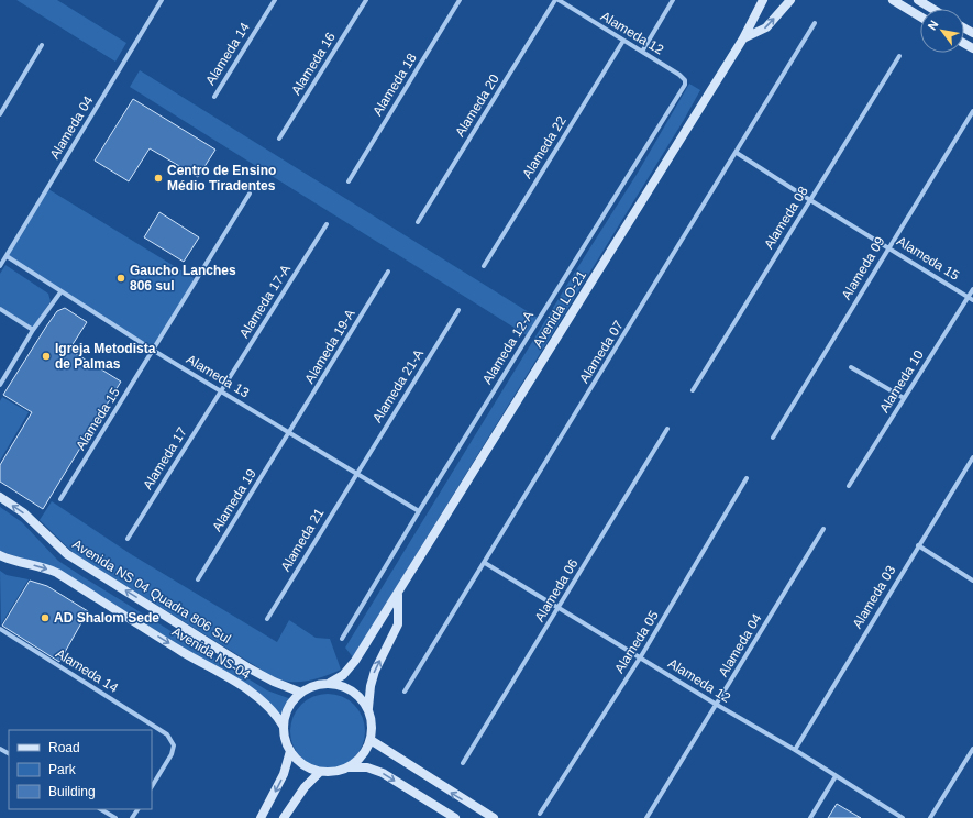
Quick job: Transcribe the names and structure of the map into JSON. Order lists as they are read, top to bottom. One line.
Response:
{"streets":{"street":["Alameda 12","Alameda 14","Alameda 16","Alameda 18","Alameda 20","Alameda 04","Alameda 22","Alameda 08","Alameda 15","Alameda 09","Alameda 17-A","Avenida LO-21","Alameda 19-A","Alameda 12-A","Alameda 07","Alameda 13","Alameda 10","Alameda 21-A","Alameda 17","Alameda 19","Alameda 21","Alameda 06","Avenida NS 04 Quadra 806 Sul","Alameda 03","Alameda 05","Avenida NS-04"]},"crossings":[["Alameda 12","Alameda 20"],["Alameda 12","Alameda 04"],["Alameda 12","Alameda 22"],["Alameda 12","Alameda 12-A"],["Alameda 12","Alameda 07"],["Alameda 12","Alameda 06"],["Alameda 12","Alameda 03"],["Alameda 12","Alameda 05"],["Alameda 04","Alameda 13"],["Alameda 08","Alameda 15"],["Alameda 15","Alameda 09"],["Alameda 15","Alameda 07"],["Alameda 15","Alameda 13"],["Alameda 15","Alameda 10"],["Alameda 17-A","Alameda 13"],["Alameda 17-A","Alameda 17"],["Avenida LO-21","Avenida NS 04 Quadra 806 Sul"],["Avenida LO-21","Avenida NS-04"],["Alameda 19-A","Alameda 13"],["Alameda 19-A","Alameda 19"],["Alameda 12-A","Alameda 13"],["Alameda 13","Alameda 21-A"],["Alameda 13","Alameda 17"],["Alameda 13","Alameda 19"],["Alameda 13","Alameda 21"],["Alameda 21-A","Alameda 21"],["Avenida NS 04 Quadra 806 Sul","Avenida NS-04"]],"one_way":["Avenida NS 04 Quadra 806 Sul","Avenida NS-04"],"places":["Centro de Ensino Médio Tiradentes","Gaucho Lanches 806 sul","Igreja Metodista de Palmas","AD Shalom Sede"],"legend":["Road","Park","Building"],"north":"top left"}
